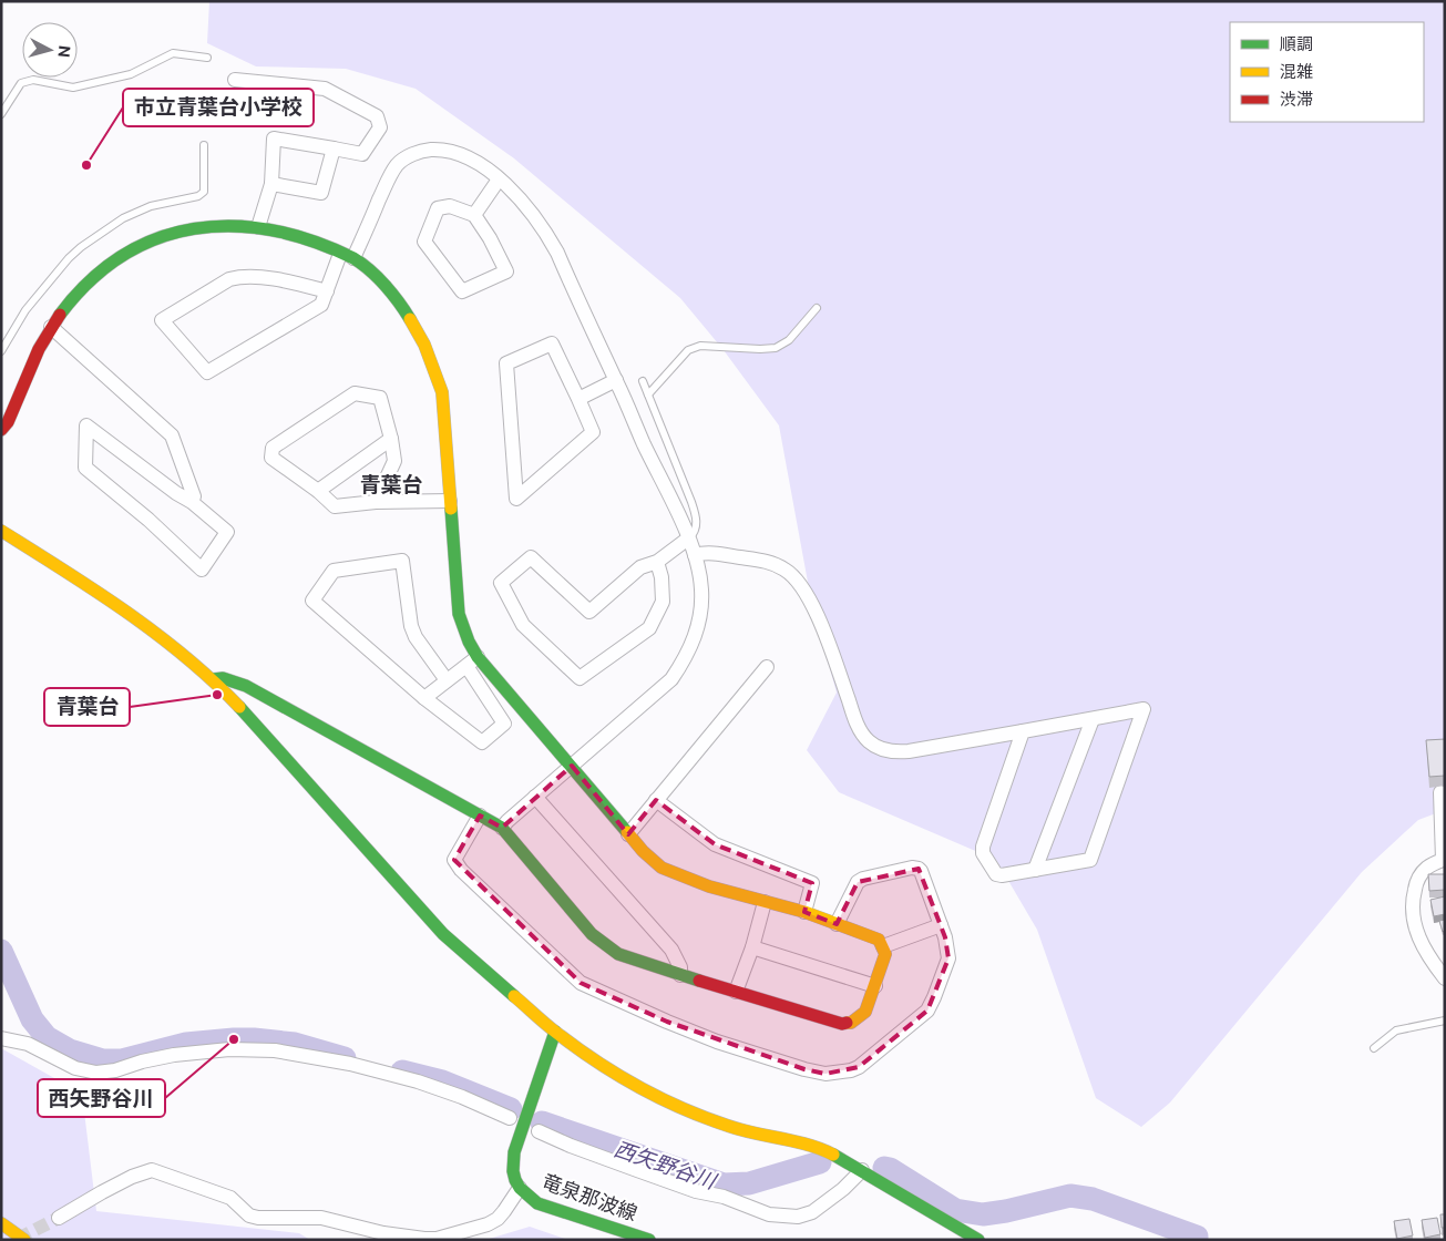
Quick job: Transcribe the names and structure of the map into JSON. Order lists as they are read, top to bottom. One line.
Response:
{"streets":{"main road":["竜泉那波線"]},"districts":["青葉台"],"water":["西矢野谷川"],"places":["市立青葉台小学校","青葉台","西矢野谷川"],"legend":["順調","混雑","渋滞"],"north":"right"}
